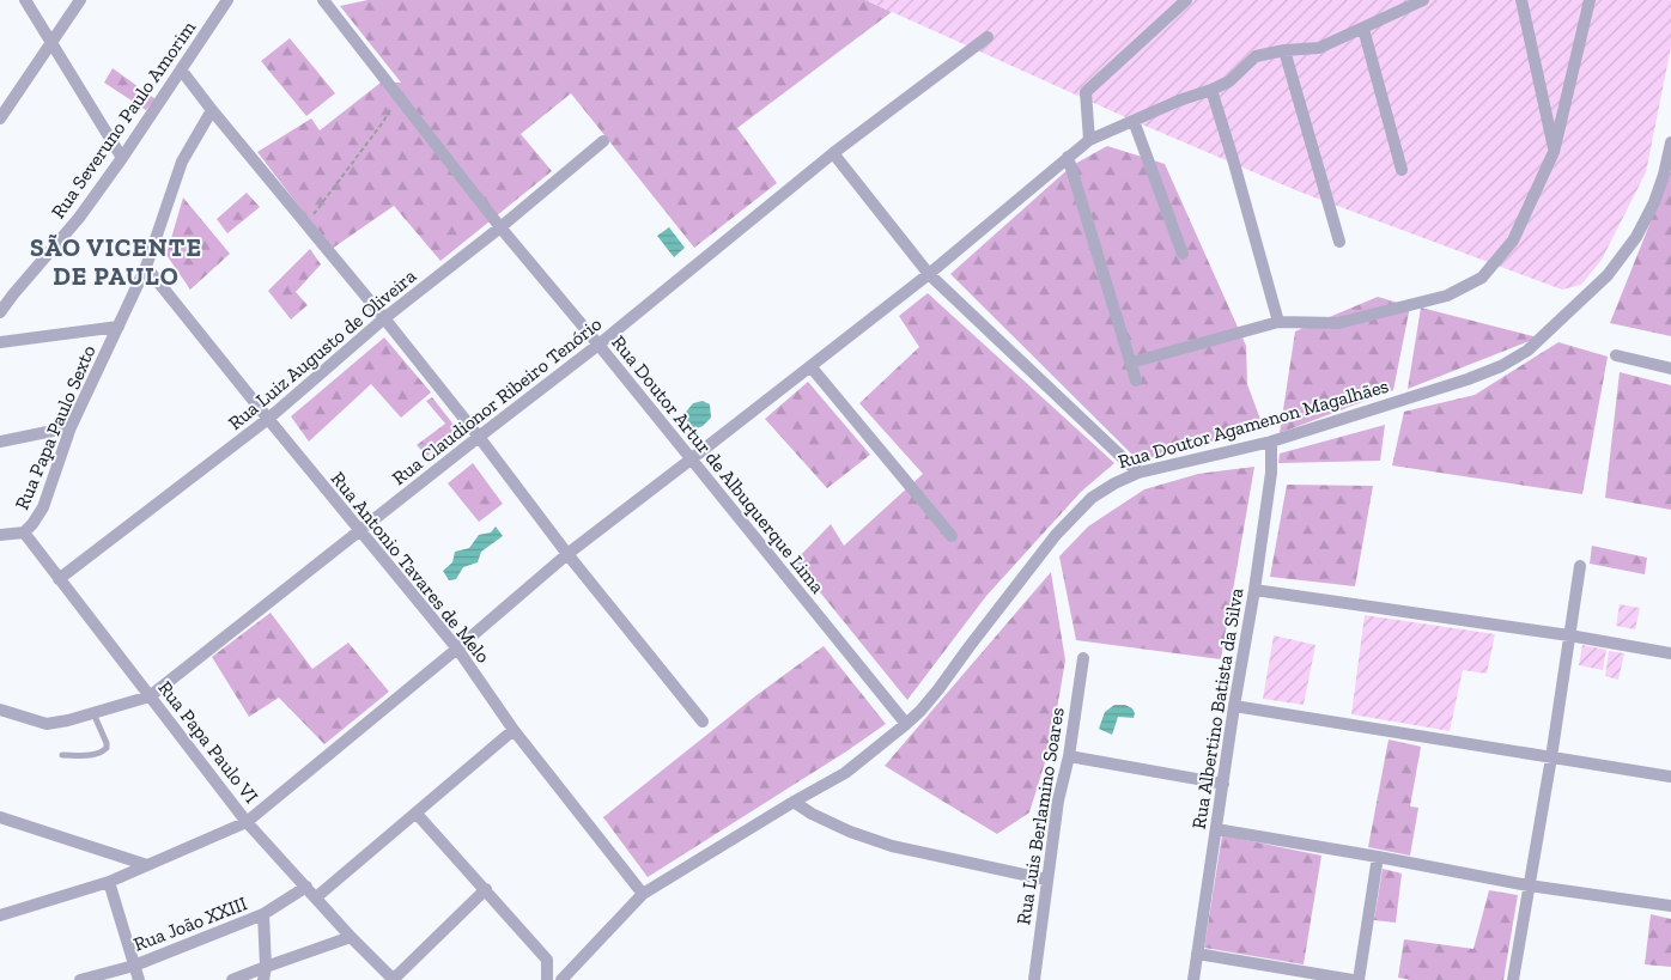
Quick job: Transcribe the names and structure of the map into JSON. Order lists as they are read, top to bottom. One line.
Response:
{"streets":{"street":["Rua Severuno Paulo Amorim","Rua Luiz Augusto de Oliveira","Rua Claudionor Ribeiro Tenório","Rua Doutor Agamenon Magalhães","Rua Papa Paulo Sexto","Rua Doutor Artur de Albuquerque Lima","Rua Antonio Tavares de Melo","Rua Albertino Batista da Silva","Rua Papa Paulo VI","Rua Luis Berlamino Soares","Rua João XXIII"]},"crossings":[["Rua Luiz Augusto de Oliveira","Rua Doutor Artur de Albuquerque Lima"],["Rua Luiz Augusto de Oliveira","Rua Antonio Tavares de Melo"],["Rua Luiz Augusto de Oliveira","Rua Papa Paulo VI"],["Rua Claudionor Ribeiro Tenório","Rua Doutor Artur de Albuquerque Lima"],["Rua Claudionor Ribeiro Tenório","Rua Antonio Tavares de Melo"],["Rua Claudionor Ribeiro Tenório","Rua Papa Paulo VI"],["Rua Doutor Agamenon Magalhães","Rua Doutor Artur de Albuquerque Lima"],["Rua Doutor Agamenon Magalhães","Rua Antonio Tavares de Melo"],["Rua Doutor Agamenon Magalhães","Rua Albertino Batista da Silva"],["Rua Papa Paulo Sexto","Rua Antonio Tavares de Melo"],["Rua Papa Paulo Sexto","Rua Papa Paulo VI"],["Rua Papa Paulo VI","Rua João XXIII"]],"districts":["SÃO VICENTE DE PAULO"]}
